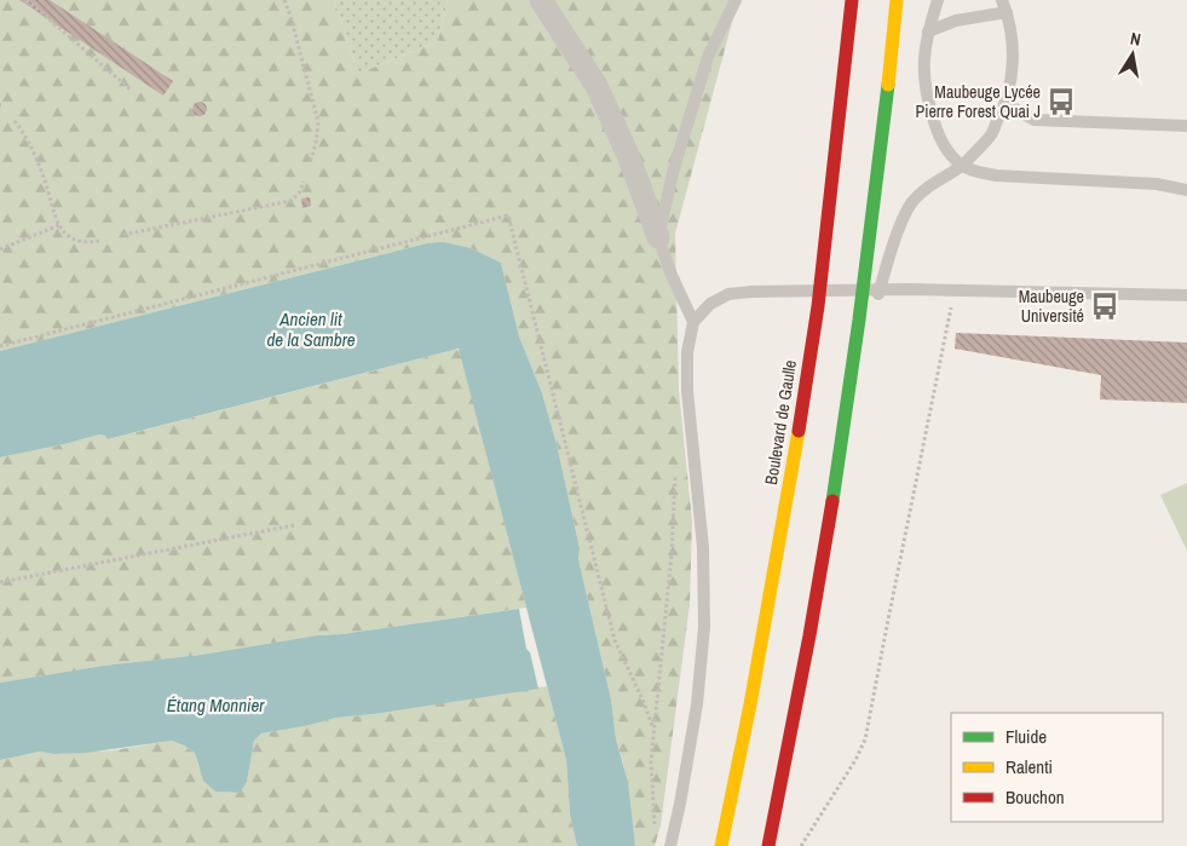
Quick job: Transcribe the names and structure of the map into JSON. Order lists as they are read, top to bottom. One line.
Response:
{"streets":{"main road":["Boulevard de Gaulle"]},"water":["Ancien lit de la Sambre","Étang Monnier"],"places":{"bus stop":["Maubeuge Lycée Pierre Forest Quai J","Maubeuge Université"]},"legend":["Fluide","Ralenti","Bouchon"],"north":"top"}
